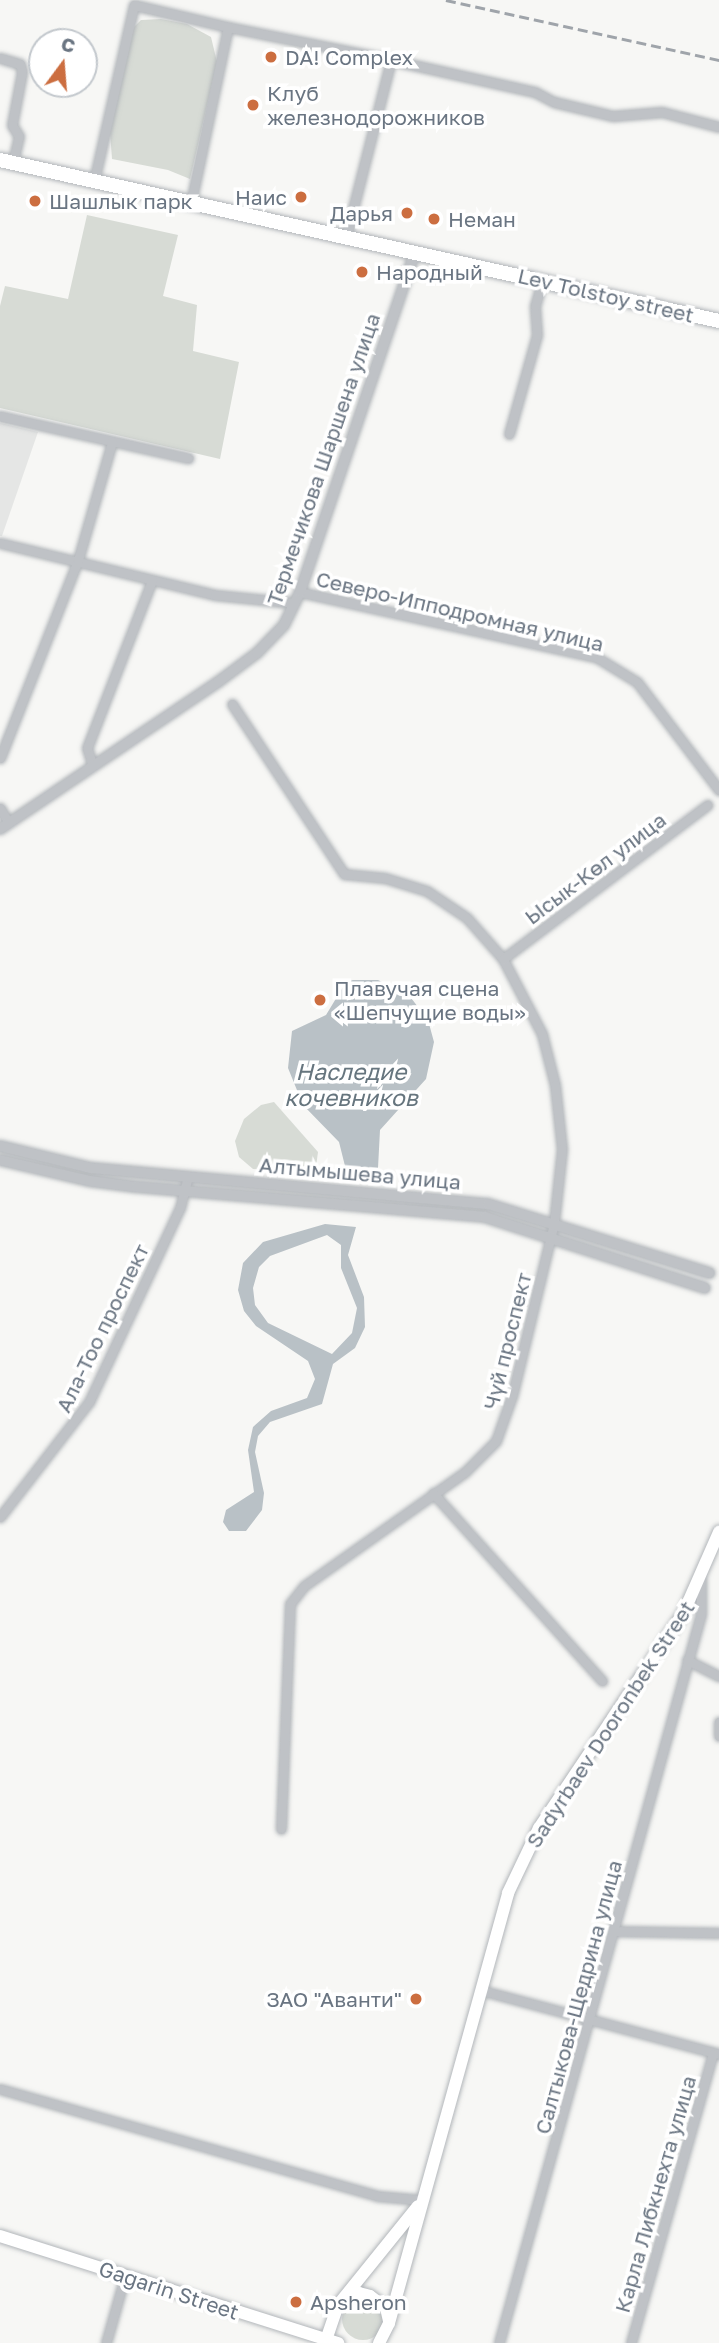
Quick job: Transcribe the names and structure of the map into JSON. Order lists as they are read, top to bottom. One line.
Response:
{"streets":{"main road":["Lev Tolstoy street","Sadyrbaev Dooronbek Street","Gagarin Street"],"street":["Термечикова Шаршена улица","Северо-Ипподромная улица","Ысык-Көл улица","Алтымышева улица","Ала-Тоо проспект","Чүй проспект","Салтыкова-Щедрина улица","Карла Либкнехта улица"]},"crossings":[["Lev Tolstoy street","Термечикова Шаршена улица"],["Термечикова Шаршена улица","Северо-Ипподромная улица"],["Ысык-Көл улица","Чүй проспект"],["Алтымышева улица","Ала-Тоо проспект"],["Алтымышева улица","Чүй проспект"],["Sadyrbaev Dooronbek Street","Салтыкова-Щедрина улица"],["Sadyrbaev Dooronbek Street","Gagarin Street"]],"water":["Наследие кочевников"],"places":["DA! Complex","Клуб железнодорожников","Наис","Шашлык парк","Дарья","Неман","Народный","Плавучая сцена «Шепчущие воды»","ЗАО \"Аванти\"","Apsheron"],"north":"top"}
